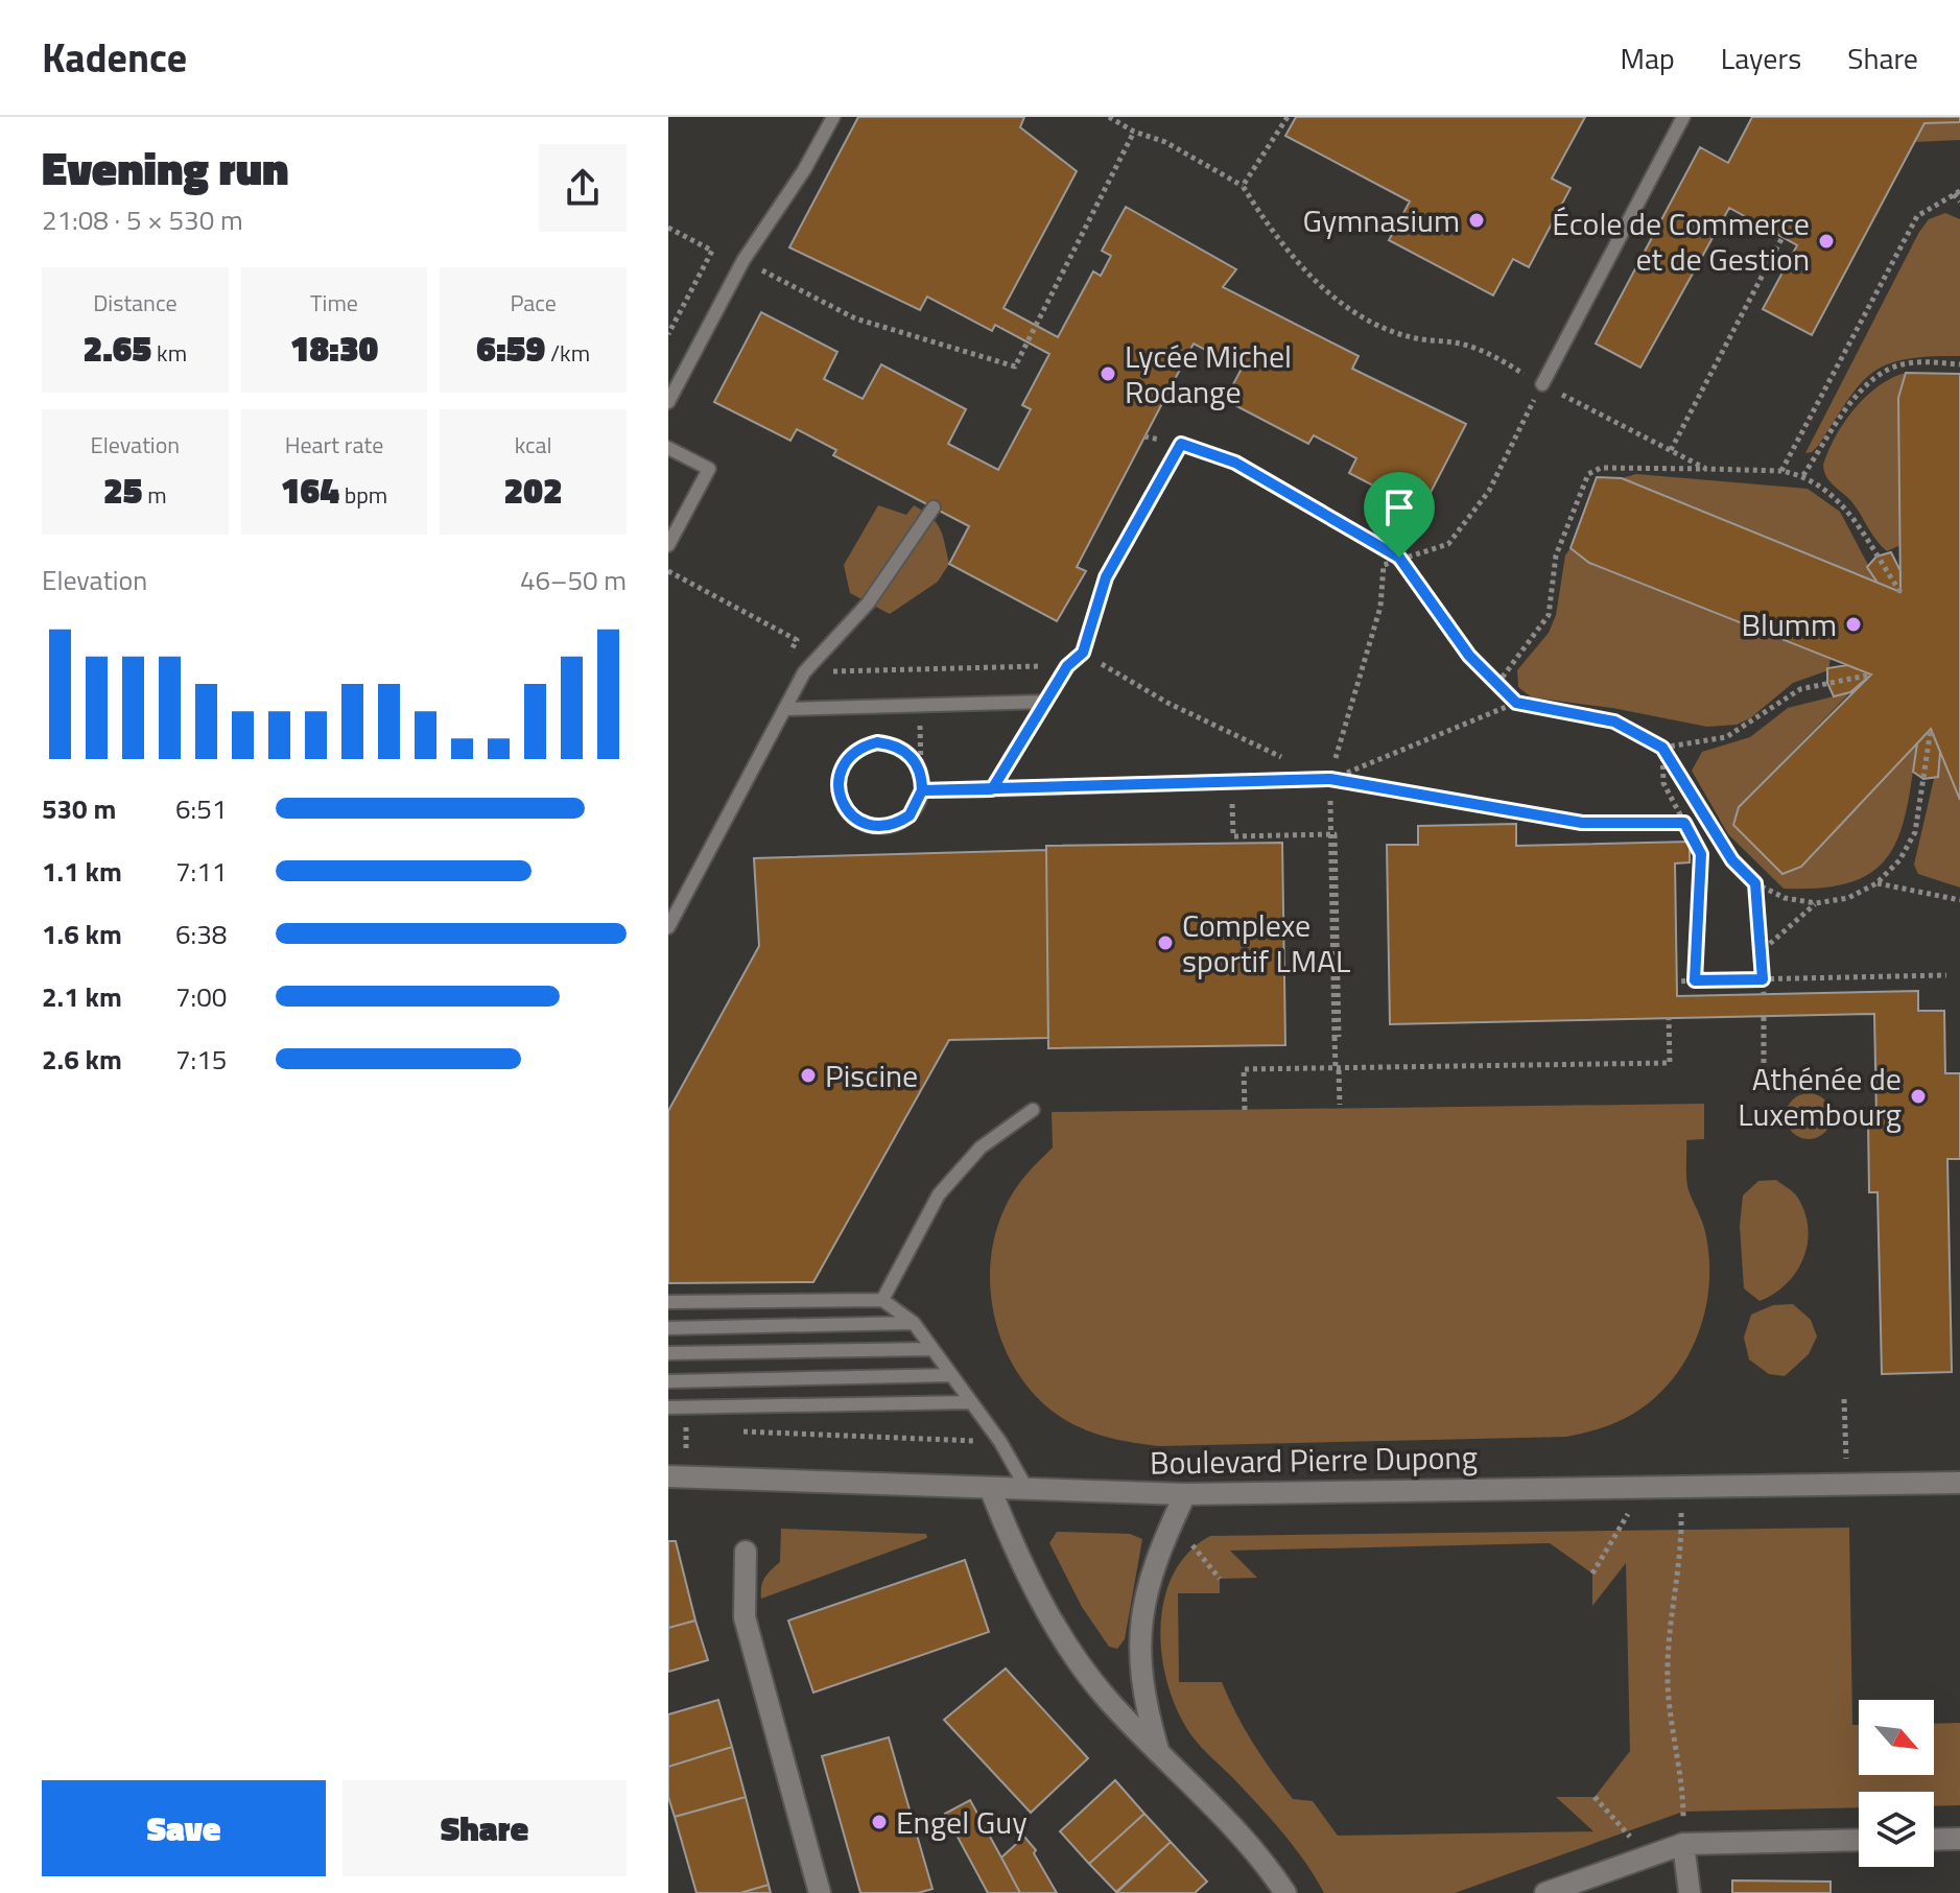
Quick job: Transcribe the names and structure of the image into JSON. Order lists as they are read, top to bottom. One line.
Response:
{"streets":{"street":["Boulevard Pierre Dupong"]},"places":["Gymnasium","École de Commerce et de Gestion","Lycée Michel Rodange","Blumm","Complexe sportif LMAL","Piscine","Athénée de Luxembourg","Engel Guy"],"north":"bottom right","page":{"header":"Kadence","nav":["Map","Layers","Share"],"heading":["Evening run","21:08 · 5 × 530 m"],"stats":[["Distance","2.65 km"],["Time","18:30"],["Pace","6:59 /km"],["Elevation","25 m"],["Heart rate","164 bpm"],["kcal","202"]],"chart":["Elevation","46–50 m"],"list":[{"name":"530 m","note":"6:51"},{"name":"1.1 km","note":"7:11"},{"name":"1.6 km","note":"6:38"},{"name":"2.1 km","note":"7:00"},{"name":"2.6 km","note":"7:15"}],"buttons":["Save","Share"]}}
